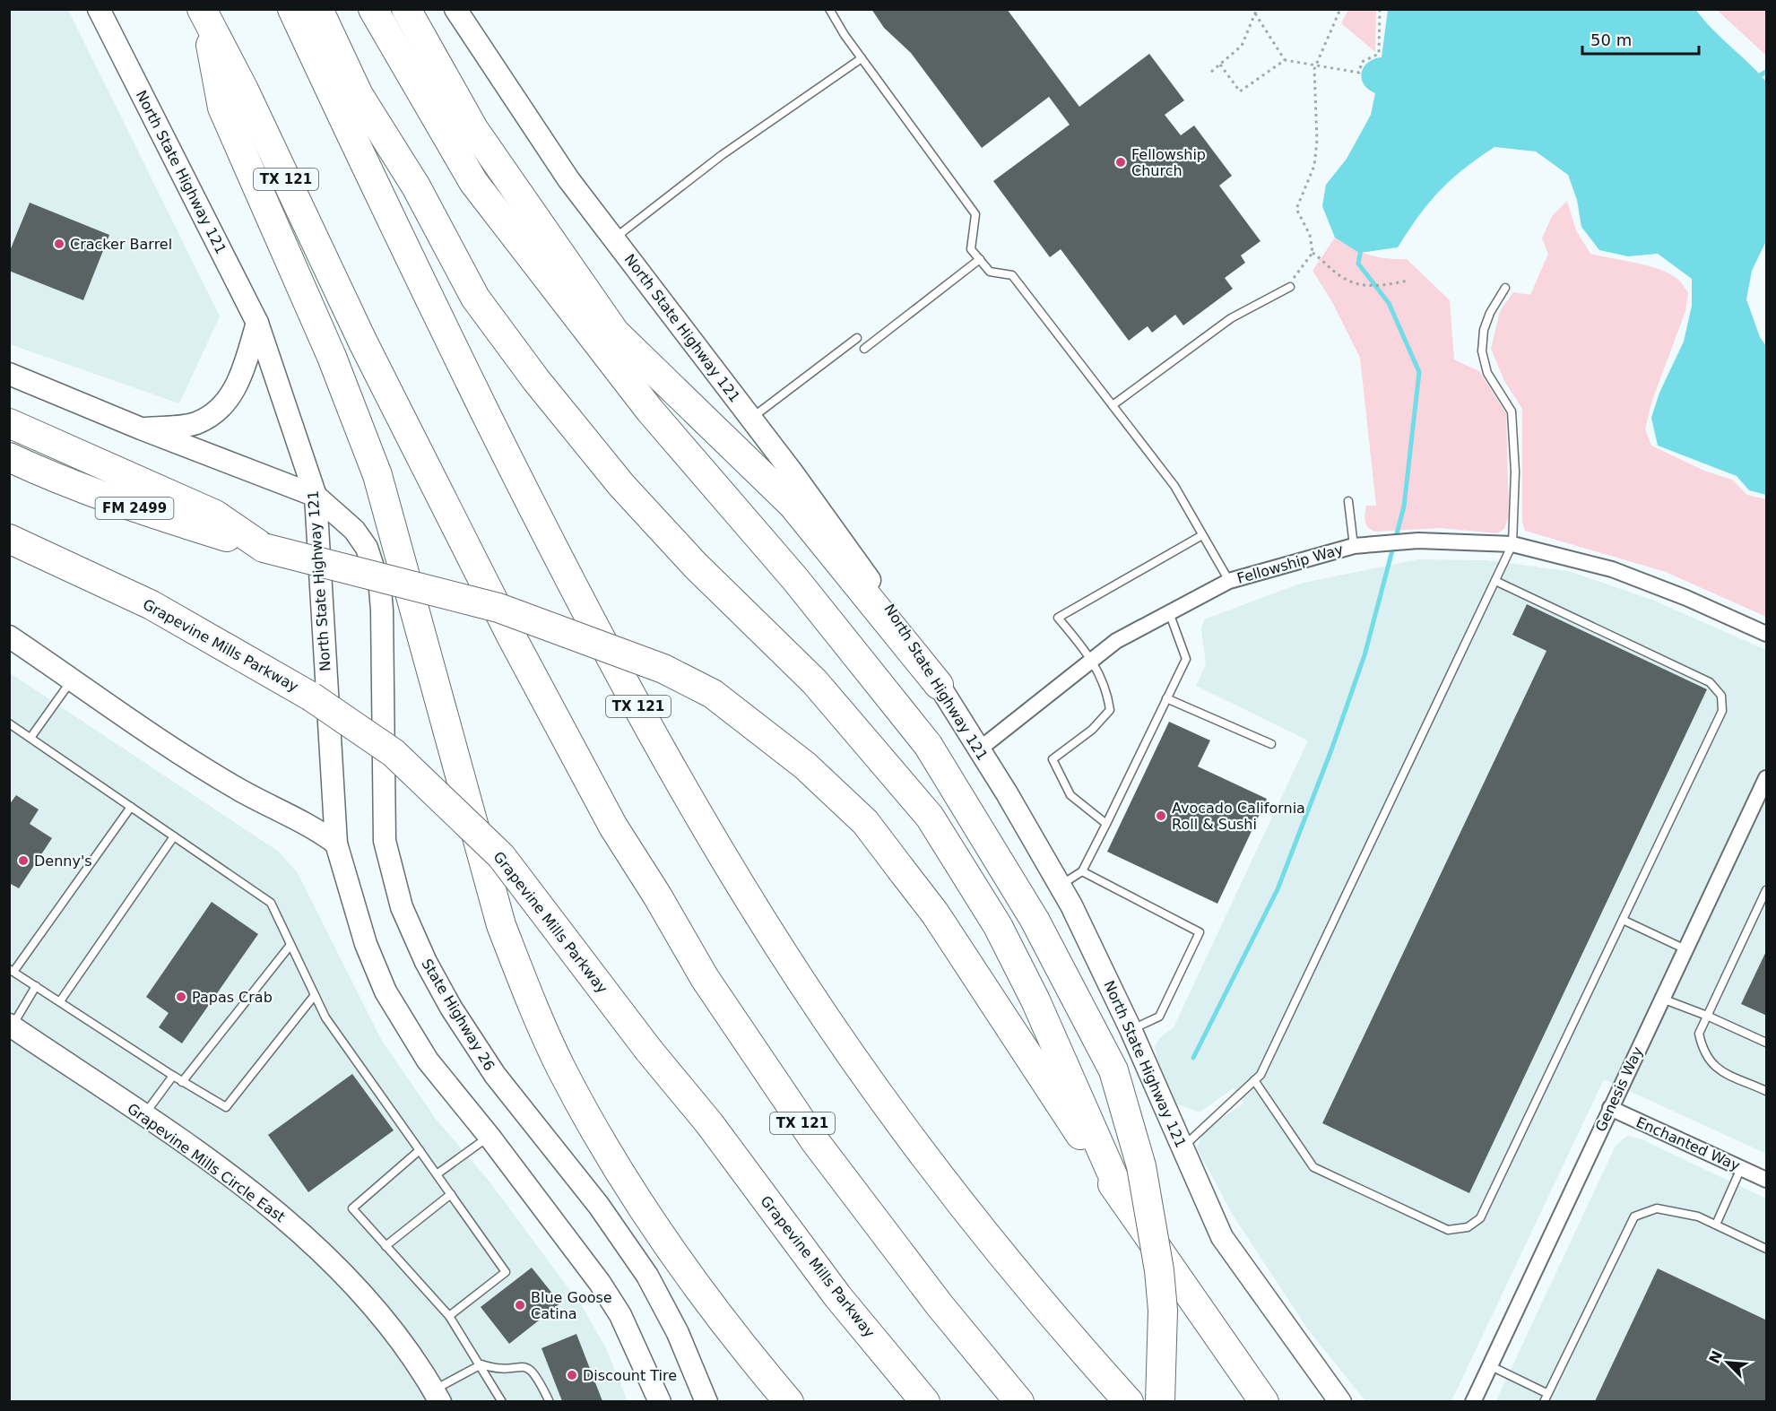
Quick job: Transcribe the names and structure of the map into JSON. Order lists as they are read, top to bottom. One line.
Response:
{"streets":{"highway":["TX 121","FM 2499","Grapevine Mills Parkway"],"main road":["North State Highway 121","State Highway 26","Grapevine Mills Circle East"],"street":["Fellowship Way","Genesis Way","Enchanted Way"]},"crossings":[["North State Highway 121","Fellowship Way"],["North State Highway 121","State Highway 26"],["Genesis Way","Enchanted Way"]],"places":["Fellowship Church","Cracker Barrel","Avocado California Roll & Sushi","Denny's","Papas Crab","Blue Goose Catina","Discount Tire"],"scale_bar":"50 m","north":"top left"}
